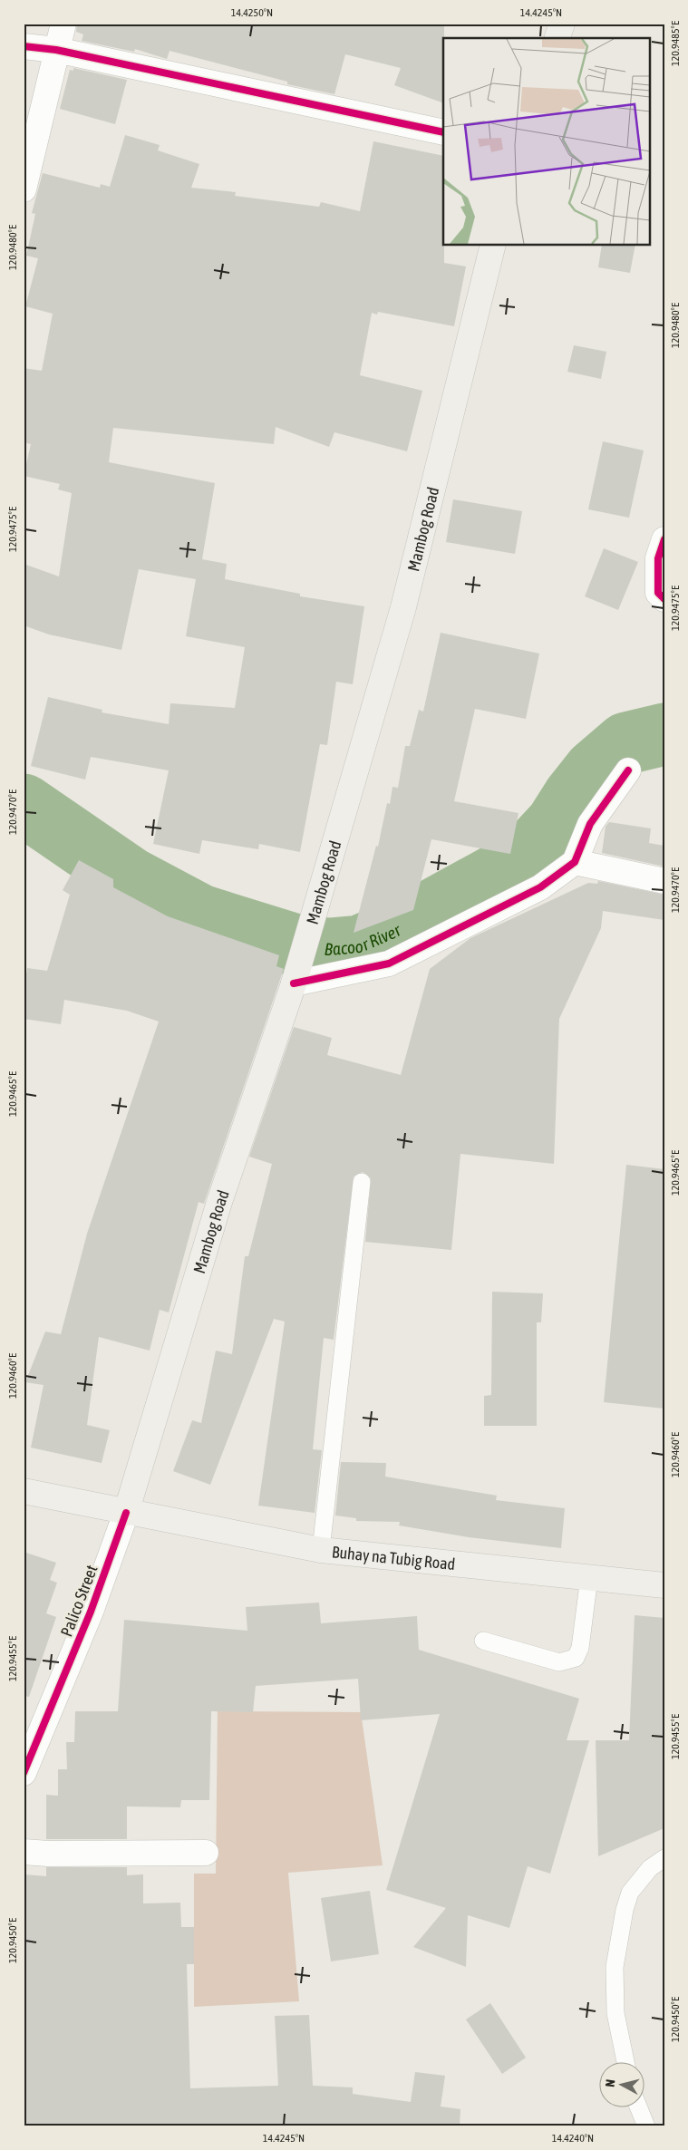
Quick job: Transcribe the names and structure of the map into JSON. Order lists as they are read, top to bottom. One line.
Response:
{"streets":{"main road":["Mambog Road","Buhay na Tubig Road"],"street":["Palico Street"]},"crossings":[["Mambog Road","Buhay na Tubig Road"],["Mambog Road","Palico Street"],["Buhay na Tubig Road","Palico Street"]],"water":["Bacoor River"],"north":"left","coordinates":["14.4250°N","14.4245°N","120.9485°E","120.9480°E","120.9475°E","120.9470°E","120.9465°E","120.9460°E","120.9455°E","120.9450°E","14.4240°N"]}
